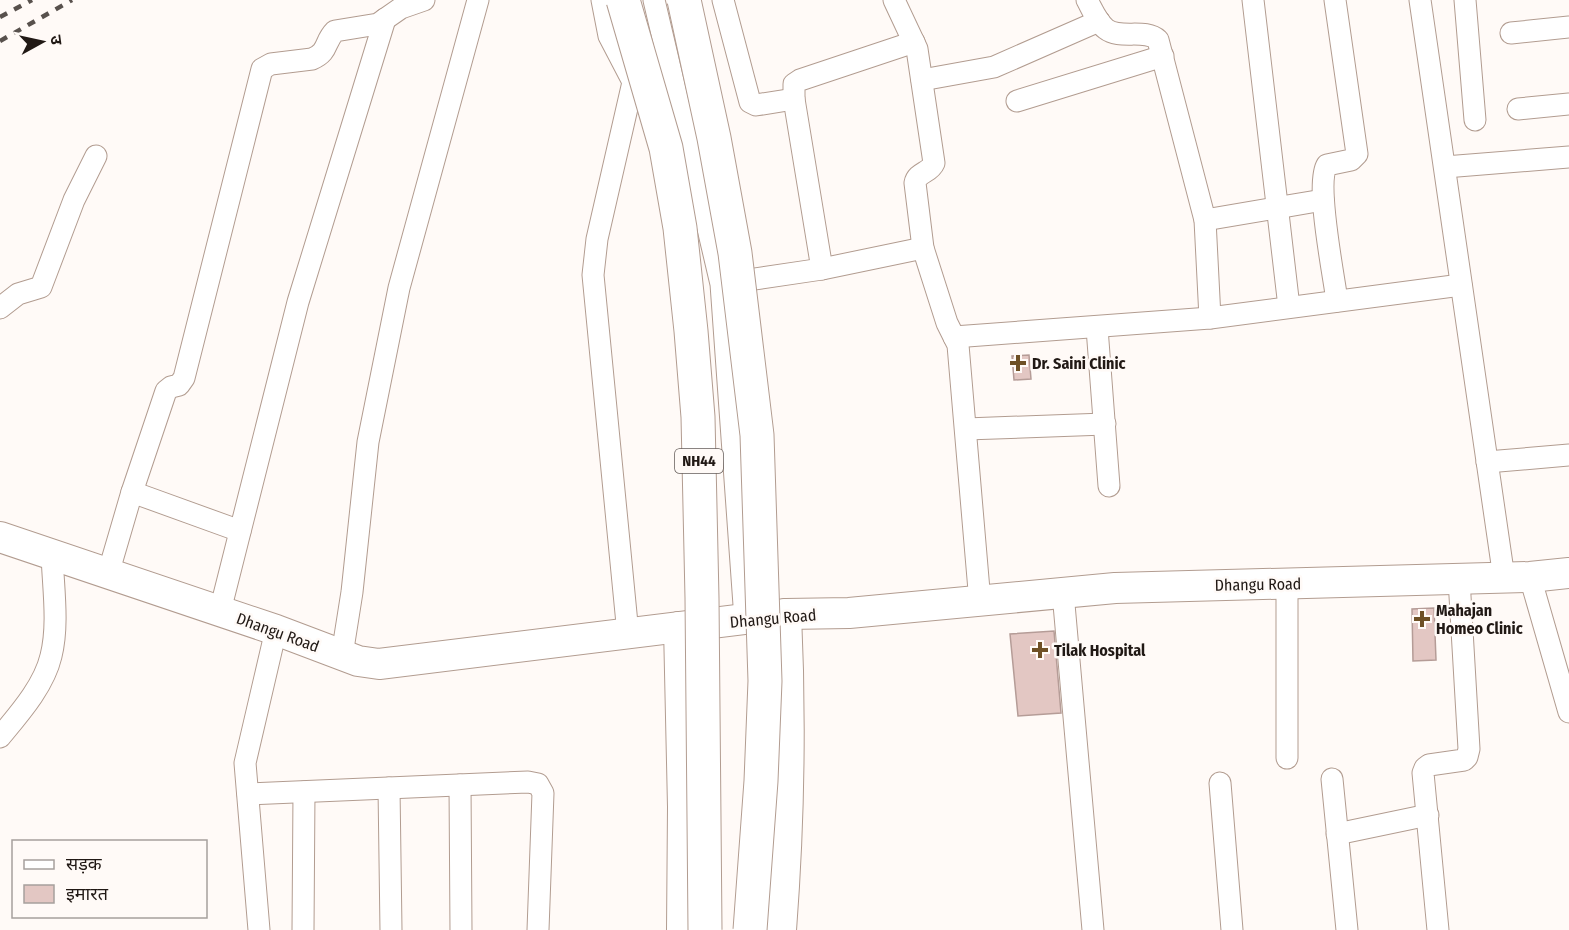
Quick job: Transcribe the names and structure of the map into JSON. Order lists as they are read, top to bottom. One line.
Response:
{"streets":{"highway":["NH44"],"street":["Dhangu Road"]},"places":{"health":["Dr. Saini Clinic","Mahajan Homeo Clinic","Tilak Hospital"]},"legend":["सड़क","इमारत"],"north":"right"}
